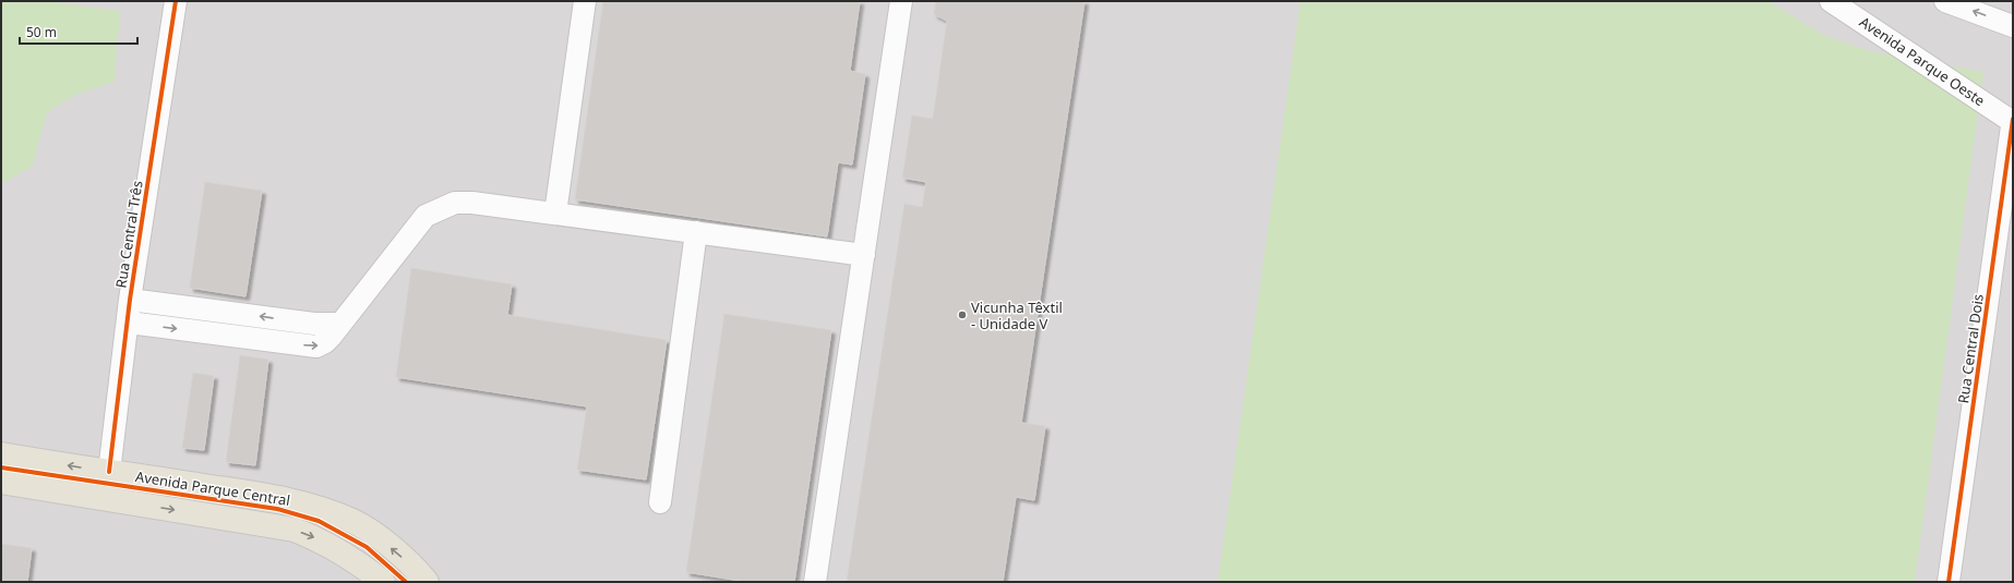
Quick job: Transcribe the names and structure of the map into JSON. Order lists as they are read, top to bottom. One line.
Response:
{"streets":{"main road":["Avenida Parque Central"],"street":["Avenida Parque Oeste","Rua Central Três","Rua Central Dois"]},"crossings":[["Avenida Parque Oeste","Rua Central Dois"],["Rua Central Três","Avenida Parque Central"]],"places":["Vicunha Têxtil - Unidade V"],"scale_bar":"50 m"}
